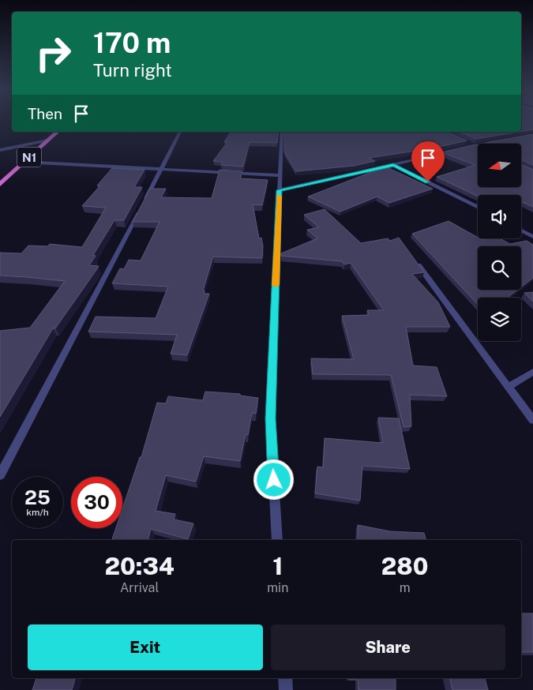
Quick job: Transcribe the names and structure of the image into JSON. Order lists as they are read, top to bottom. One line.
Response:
{"streets":{"highway":["N1"]},"north":"left","page":{"turn":["170 m","Turn right"],"then":"Then","speed":"25 km/h","limit":"30","eta":["20:34","Arrival","1","min","280","m"],"buttons":["Exit","Share"]}}
